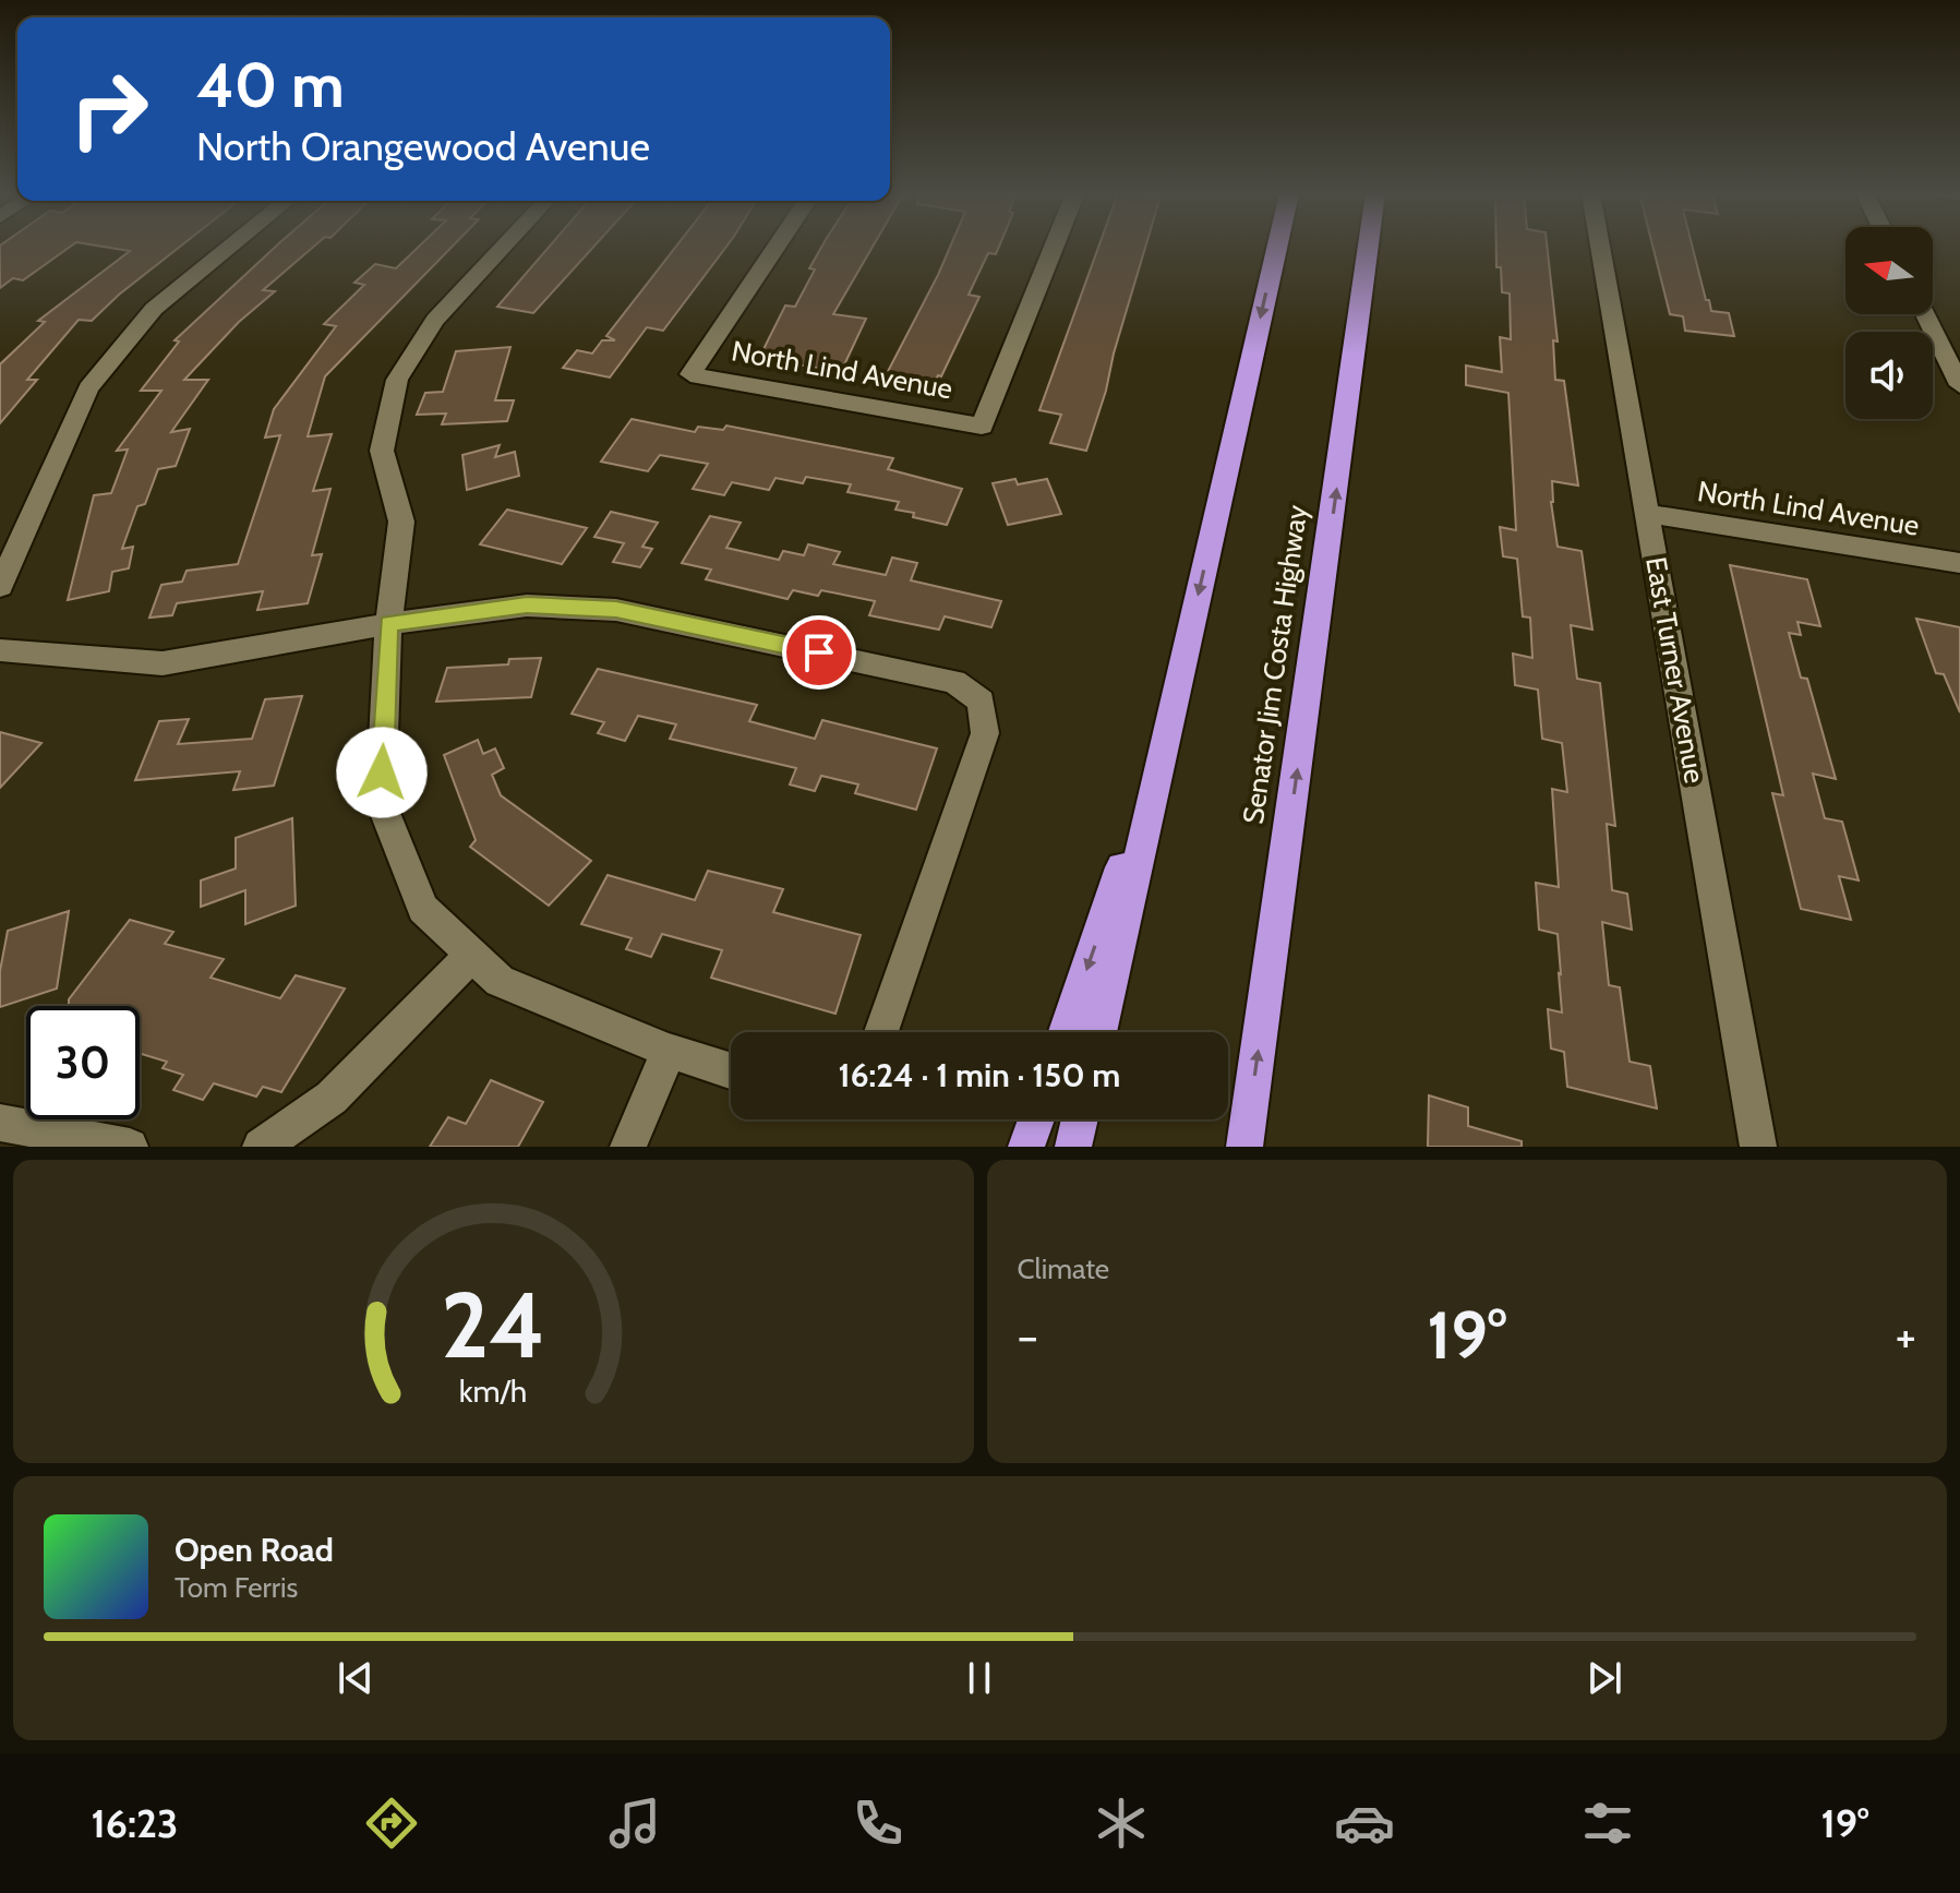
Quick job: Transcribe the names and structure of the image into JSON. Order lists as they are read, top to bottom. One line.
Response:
{"streets":{"highway":["Senator Jim Costa Highway"],"street":["North Lind Avenue","East Turner Avenue"]},"crossings":[["North Lind Avenue","East Turner Avenue"]],"north":"left","page":{"turn":["40 m","North Orangewood Avenue"],"limit":"30","trip":"16:24 · 1 min · 150 m","tile":"Climate","heat":["−","19°","+"],"song":["Open Road","Tom Ferris"],"tabs":["16:23","19°"],"gauge":["24","km/h"]}}
